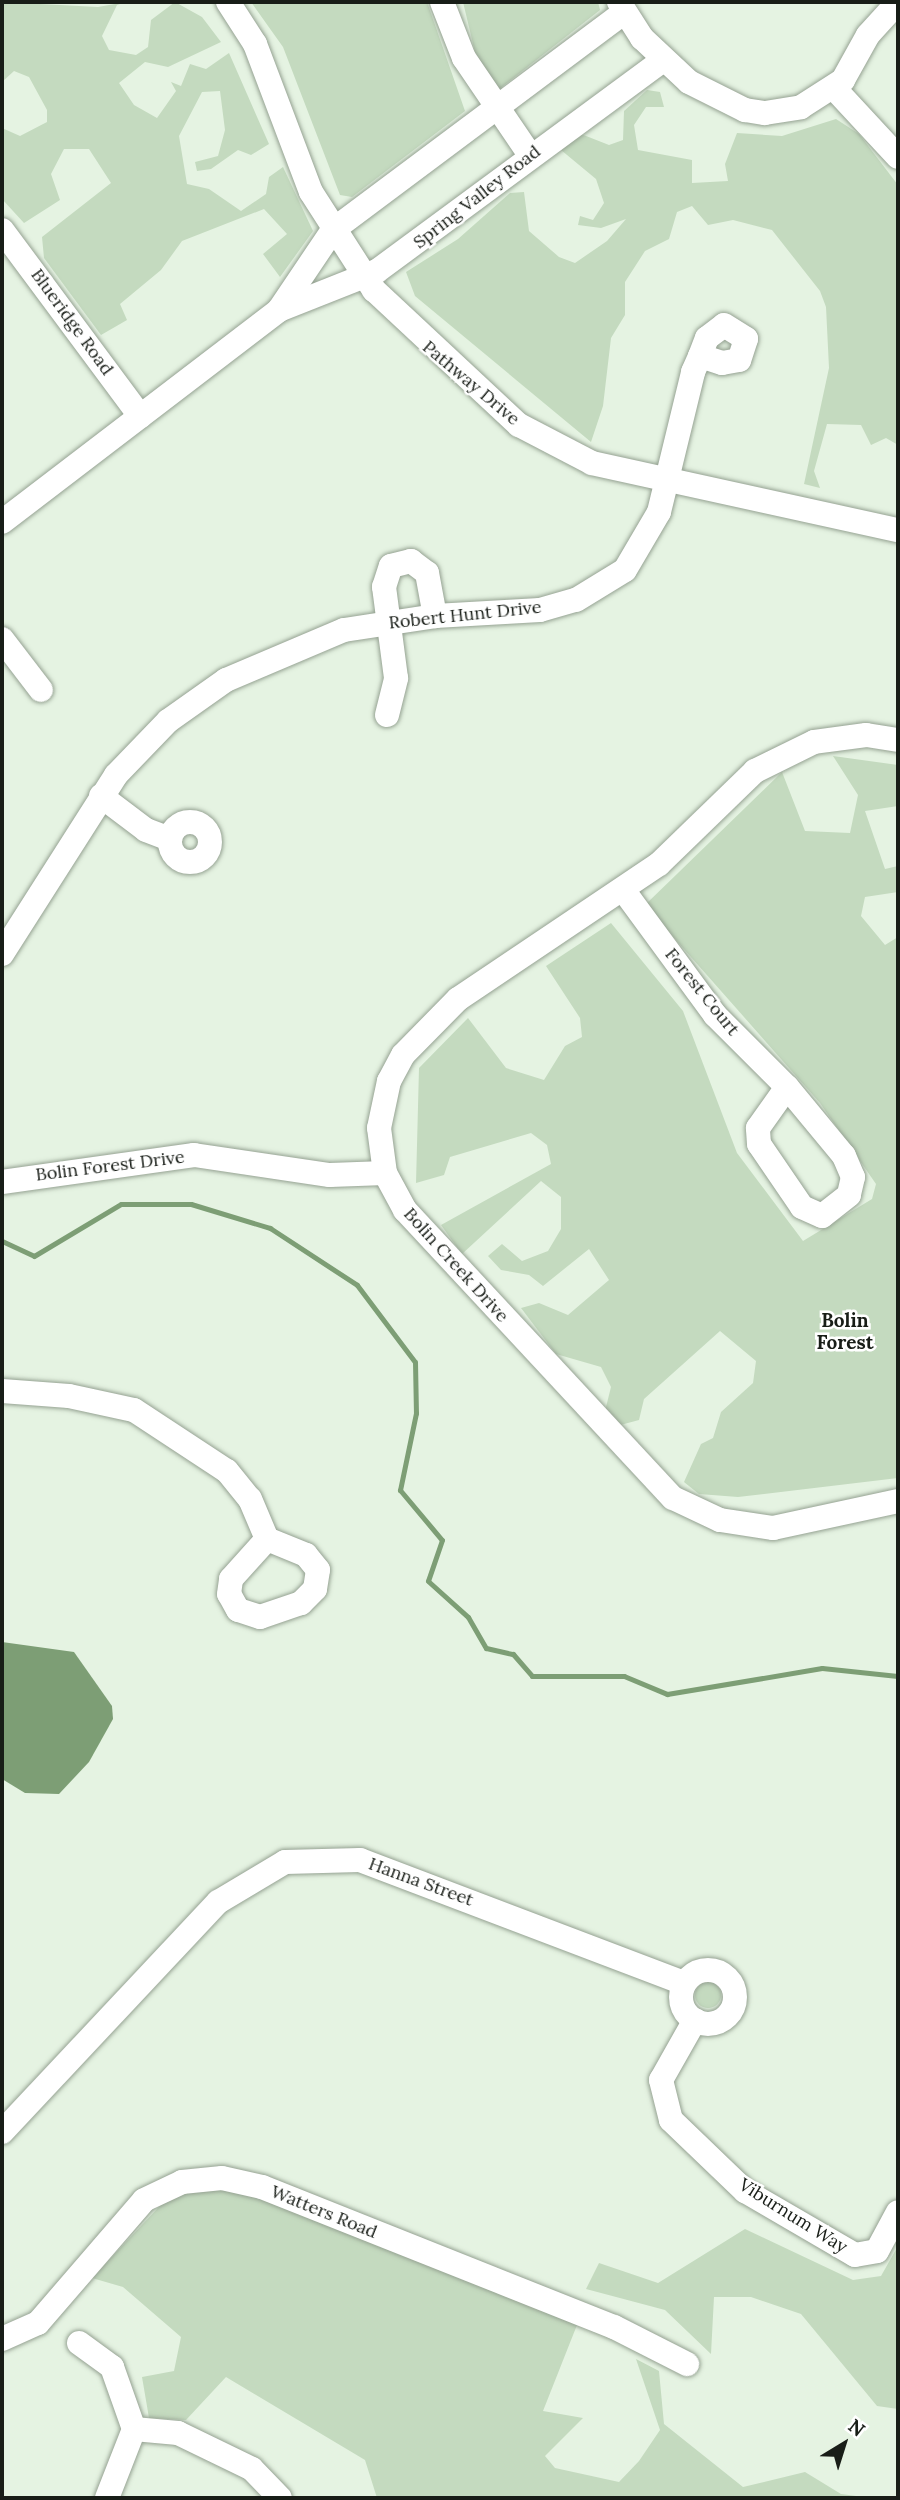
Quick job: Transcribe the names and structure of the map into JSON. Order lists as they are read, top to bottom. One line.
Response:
{"streets":{"street":["Spring Valley Road","Blueridge Road","Pathway Drive","Robert Hunt Drive","Forest Court","Bolin Forest Drive","Bolin Creek Drive","Hanna Street","Watters Road","Viburnum Way"]},"crossings":[["Spring Valley Road","Blueridge Road"],["Spring Valley Road","Pathway Drive"],["Pathway Drive","Robert Hunt Drive"],["Forest Court","Bolin Creek Drive"],["Bolin Forest Drive","Bolin Creek Drive"],["Hanna Street","Viburnum Way"]],"districts":["Bolin Forest"],"north":"top right"}
